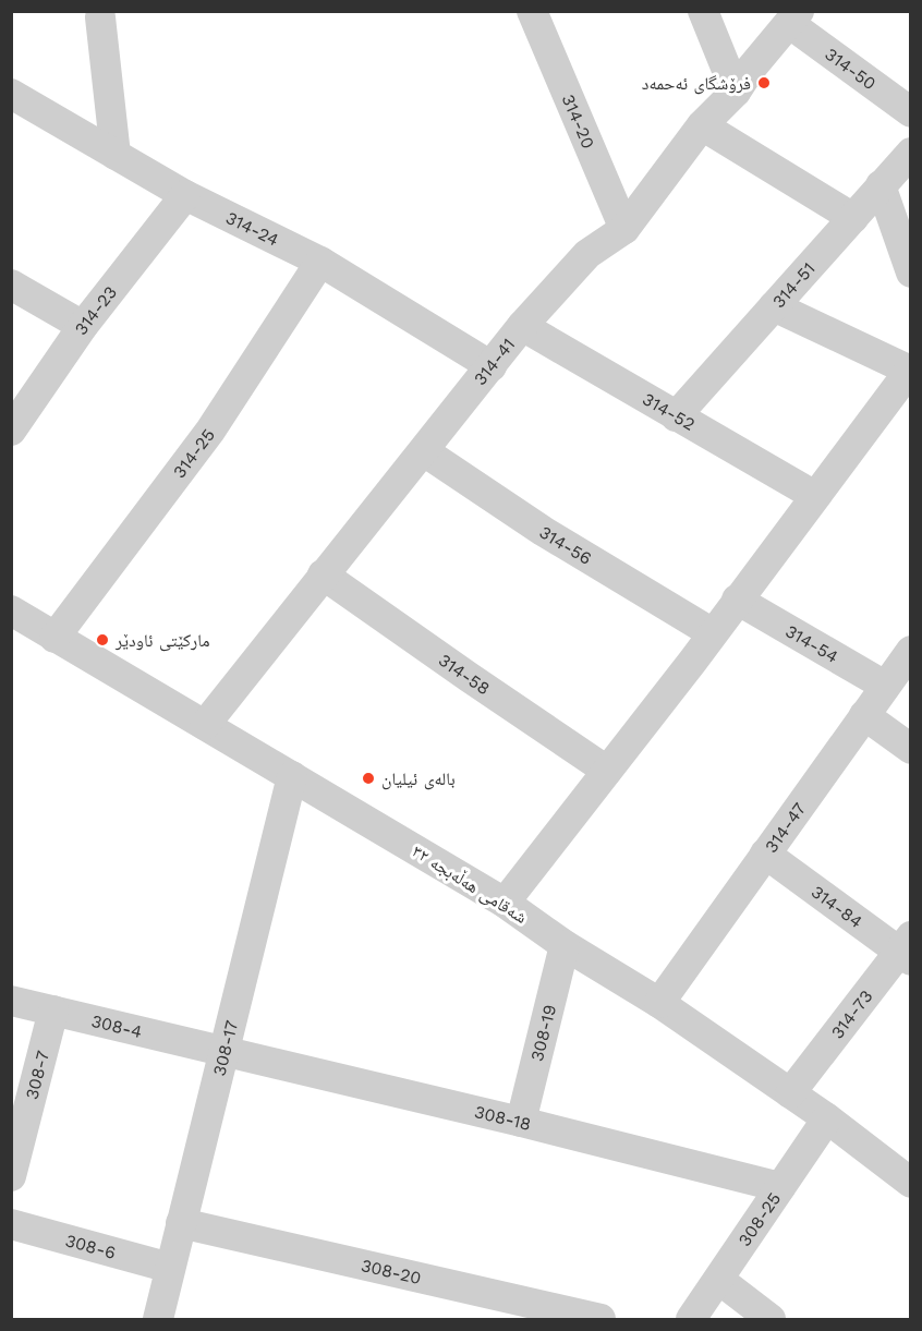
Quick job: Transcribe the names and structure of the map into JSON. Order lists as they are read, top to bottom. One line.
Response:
{"streets":{"street":["314-50","314-20","314-24","314-51","314-23","314-41","314-52","314-25","314-56","314-54","314-58","314-47","شەقامی هەڵەبجە ٣٢","314-84","314-73","308-4","308-19","308-17","308-7","308-18","308-25","308-6","308-20"]},"crossings":[["314-50","314-41"],["314-20","314-41"],["314-24","314-23"],["314-24","314-41"],["314-24","314-25"],["314-51","314-52"],["314-41","314-52"],["314-41","314-56"],["314-41","314-58"],["314-41","شەقامی هەڵەبجە ٣٢"],["314-25","شەقامی هەڵەبجە ٣٢"],["314-54","314-47"],["314-47","شەقامی هەڵەبجە ٣٢"],["314-47","314-84"],["شەقامی هەڵەبجە ٣٢","314-73"],["شەقامی هەڵەبجە ٣٢","308-19"],["شەقامی هەڵەبجە ٣٢","308-17"],["شەقامی هەڵەبجە ٣٢","308-25"],["314-84","314-73"],["308-4","308-17"],["308-4","308-7"],["308-4","308-18"],["308-19","308-18"],["308-17","308-18"],["308-17","308-6"],["308-17","308-20"],["308-18","308-25"]],"places":["فرۆشگای ئەحمەد","مارکێتی ئاودێر","بالەی ئیلیان"]}
